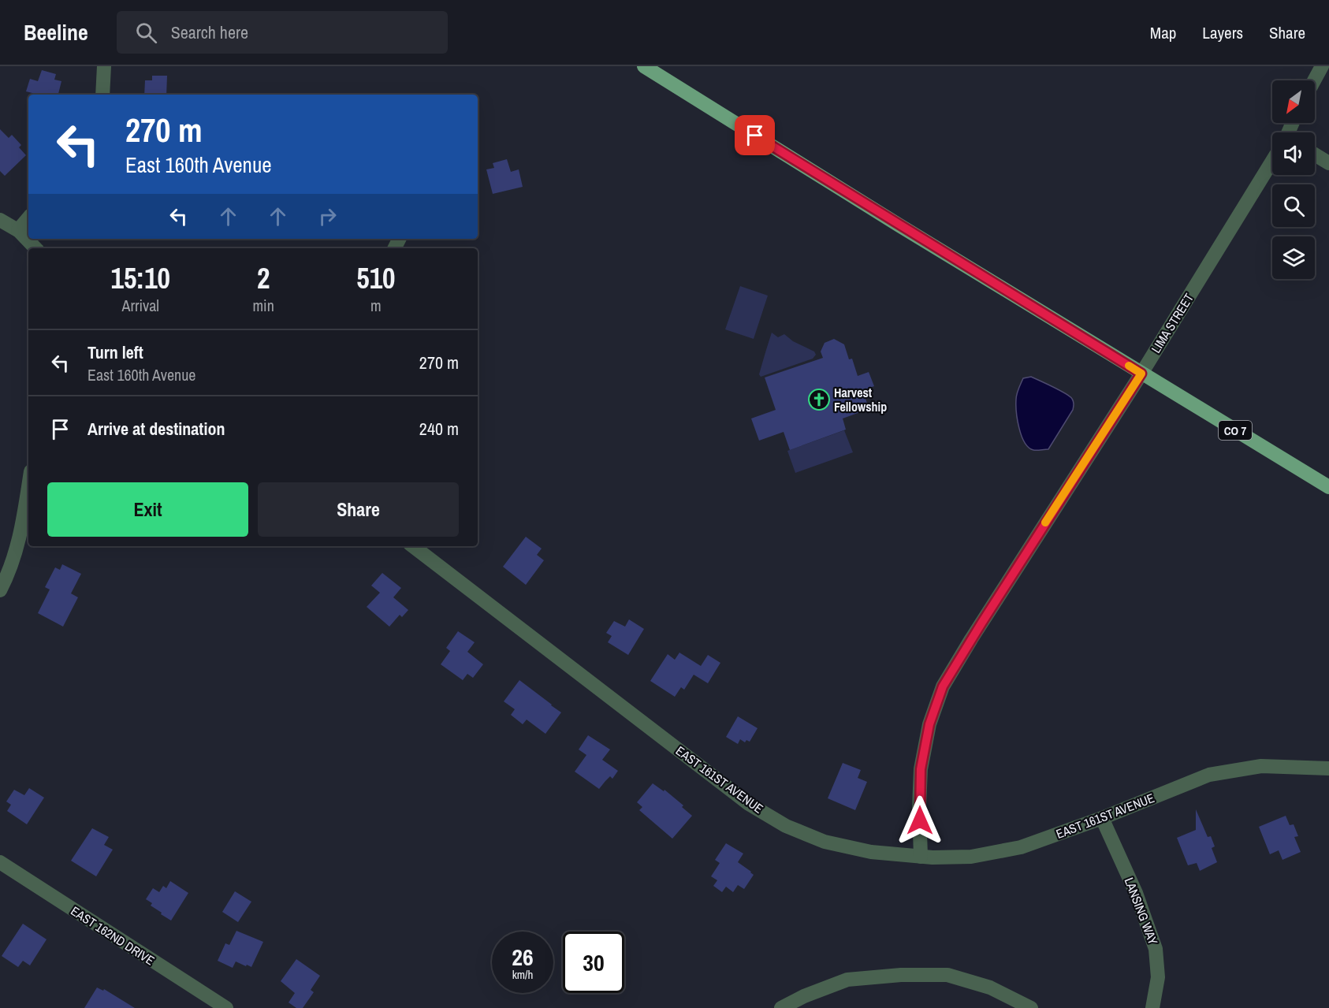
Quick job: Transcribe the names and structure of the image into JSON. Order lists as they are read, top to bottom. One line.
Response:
{"streets":{"main road":["CO 7"],"street":["LIMA STREET","EAST 161ST AVENUE","LANSING WAY","EAST 162ND DRIVE"]},"crossings":[["LIMA STREET","CO 7"],["LIMA STREET","EAST 161ST AVENUE"],["EAST 161ST AVENUE","LANSING WAY"]],"places":{"church":["Harvest Fellowship"]},"north":"bottom left","page":{"header":"Beeline","search":"Search here","nav":["Map","Layers","Share"],"turn":["270 m","East 160th Avenue"],"eta":["15:10","Arrival","2","min","510","m"],"list":[{"name":"Turn left","note":"East 160th Avenue","value":"270 m"},{"name":"Arrive at destination","value":"240 m"}],"buttons":["Exit","Share"],"speed":"26 km/h","limit":"30"}}
